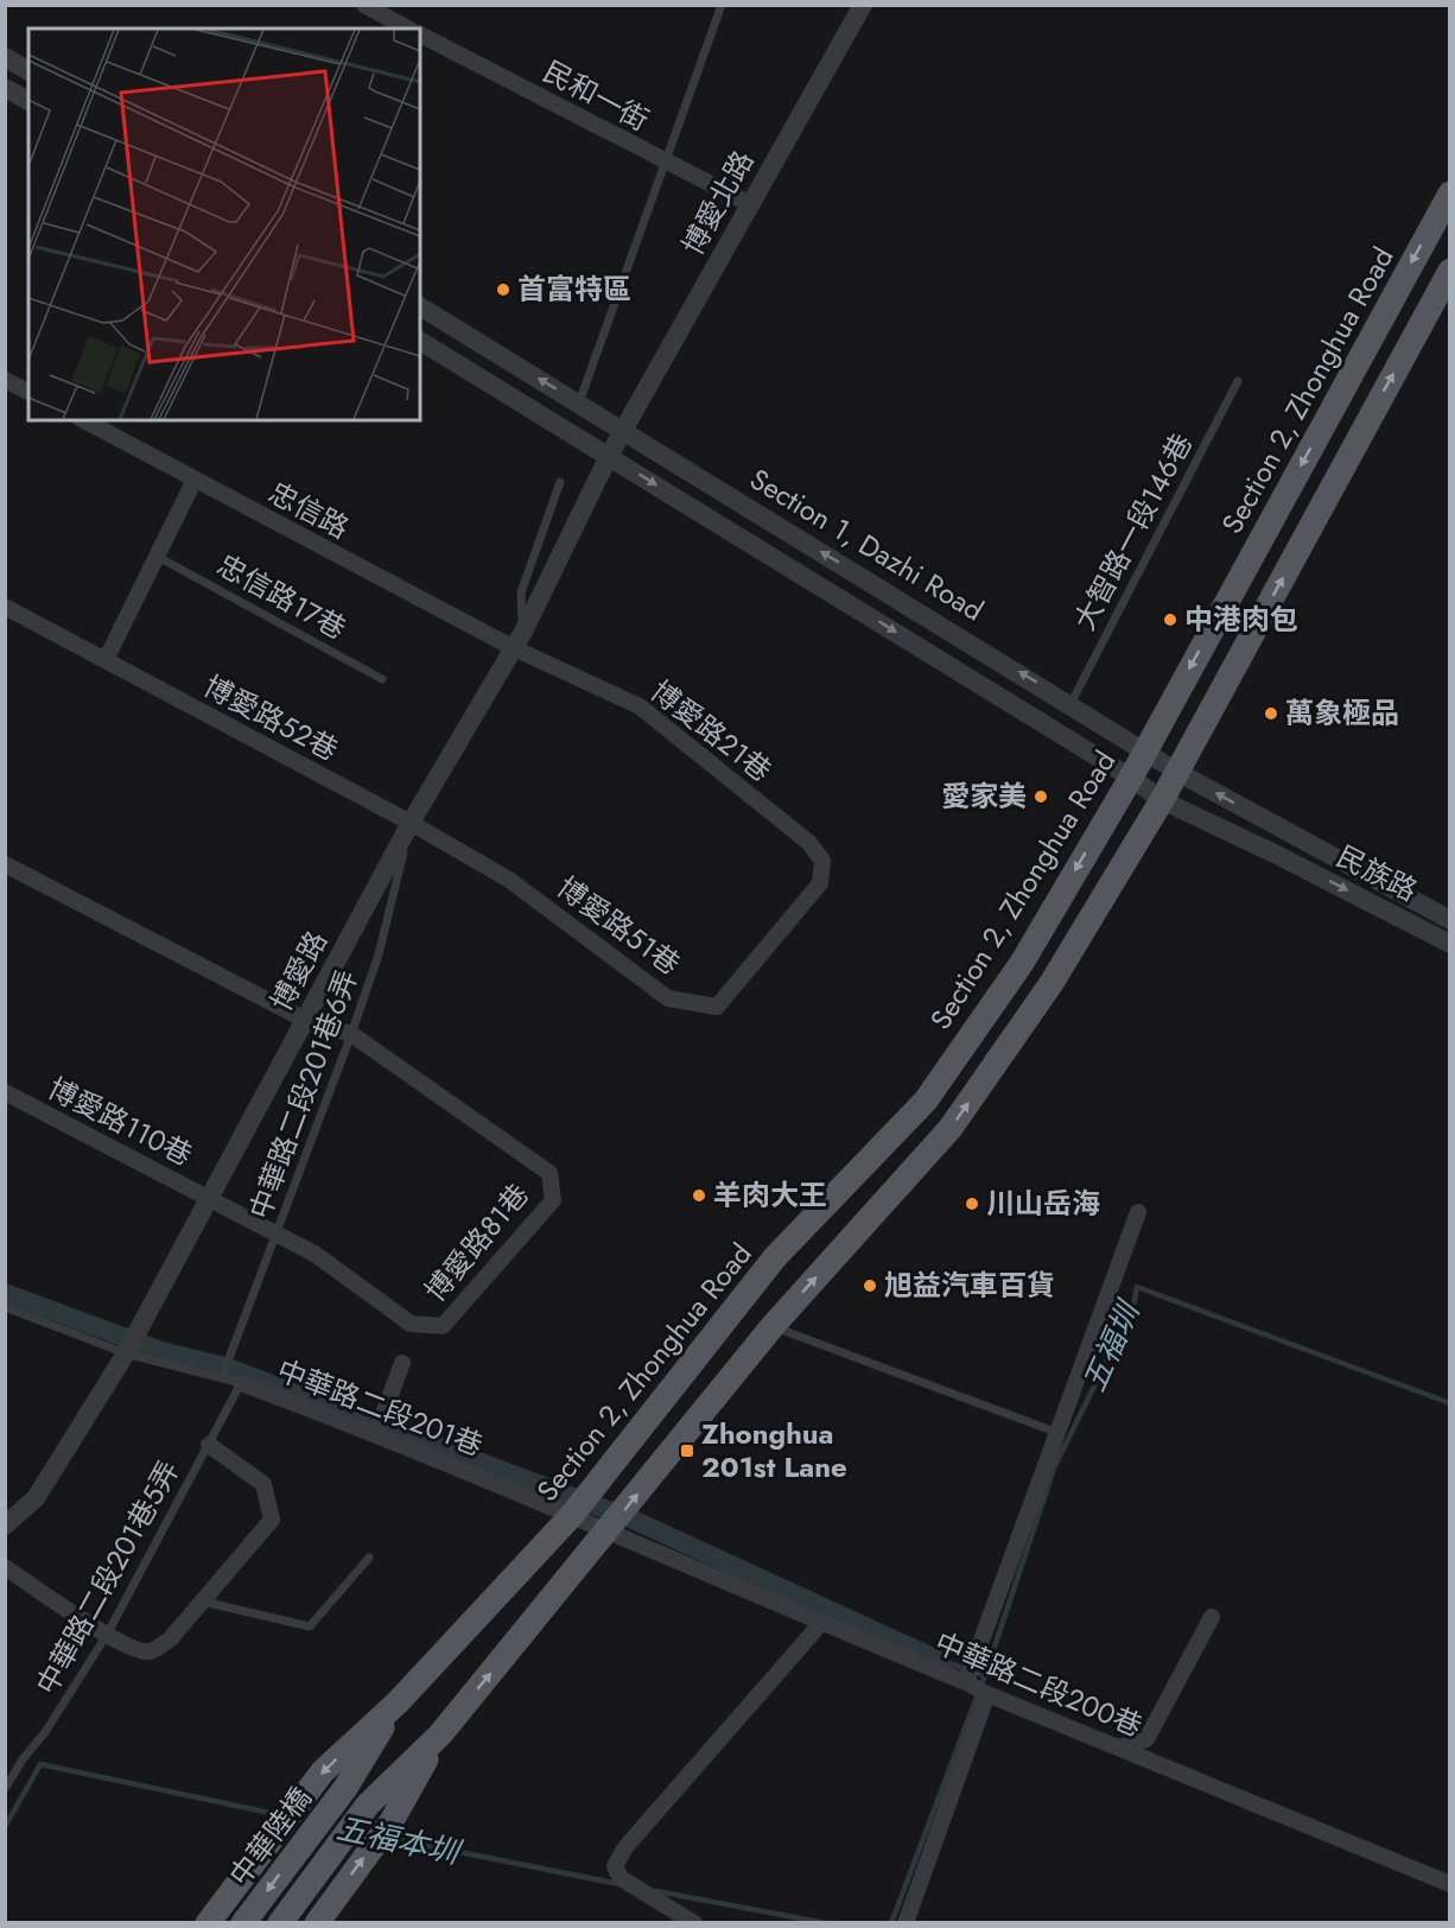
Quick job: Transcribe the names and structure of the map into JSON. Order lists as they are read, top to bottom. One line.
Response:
{"streets":{"main road":["Section 2, Zhonghua Road","中華陸橋"],"street":["民和一街","博愛北路","忠信路","Section 1, Dazhi Road","博愛路52巷","博愛路21巷","民族路","博愛路51巷","博愛路","博愛路110巷","博愛路81巷","中華路二段201巷","中華路二段200巷"],"lane":["大智路一段146巷","忠信路17巷","中華路二段201巷6弄","中華路二段201巷5弄"]},"crossings":[["民和一街","博愛北路"],["博愛北路","Section 1, Dazhi Road"],["博愛北路","博愛路"],["Section 2, Zhonghua Road","Section 1, Dazhi Road"],["Section 2, Zhonghua Road","中華路二段201巷"],["Section 2, Zhonghua Road","中華陸橋"],["忠信路","博愛路21巷"],["忠信路","博愛路"],["大智路一段146巷","Section 1, Dazhi Road"],["Section 1, Dazhi Road","民族路"],["Section 1, Dazhi Road","博愛路"],["博愛路52巷","博愛路51巷"],["博愛路52巷","博愛路"],["博愛路52巷","中華路二段201巷6弄"],["博愛路21巷","博愛路51巷"],["博愛路21巷","博愛路"],["博愛路51巷","博愛路"],["博愛路51巷","中華路二段201巷6弄"],["博愛路","中華路二段201巷6弄"],["博愛路","博愛路110巷"],["博愛路","博愛路81巷"],["博愛路","中華路二段201巷"],["中華路二段201巷6弄","博愛路81巷"],["中華路二段201巷6弄","中華路二段201巷"],["博愛路110巷","博愛路81巷"],["中華路二段201巷","中華路二段201巷5弄"],["中華路二段201巷","中華路二段200巷"]],"water":["五福圳","五福本圳"],"places":{"other":["首富特區","中港肉包","萬象極品","愛家美","羊肉大王","川山岳海","旭益汽車百貨"],"transit":["Zhonghua 201st Lane"]}}
